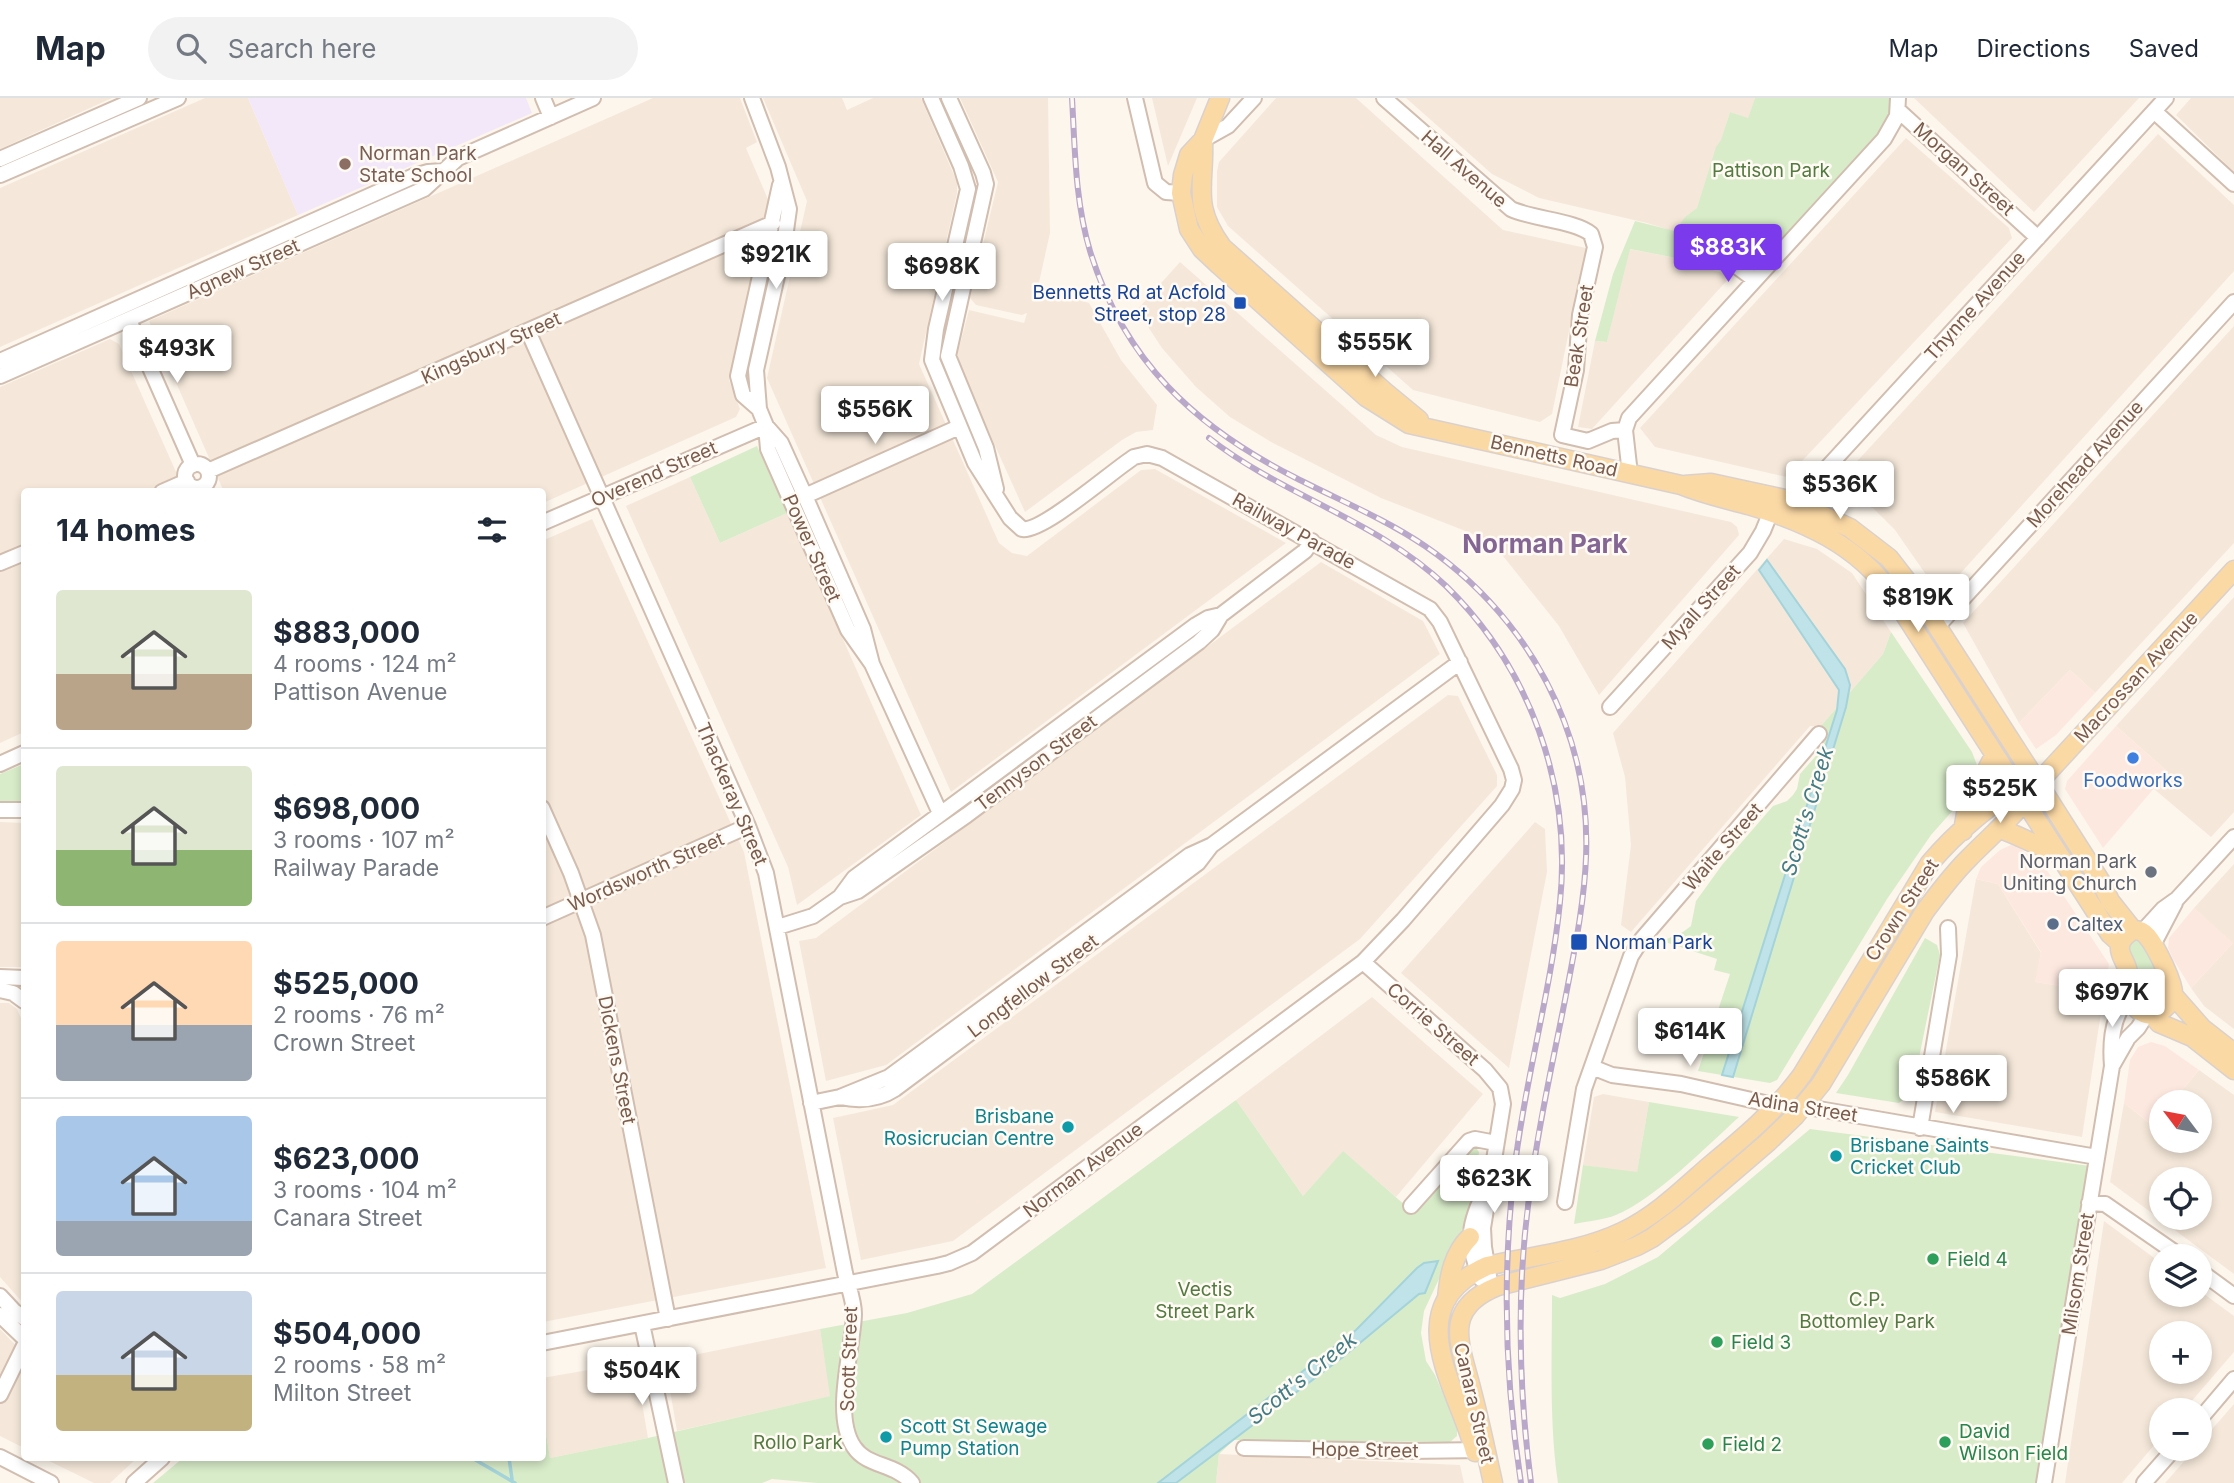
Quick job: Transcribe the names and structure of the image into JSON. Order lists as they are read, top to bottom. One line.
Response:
{"streets":{"main road":["Bennetts Road","Macrossan Avenue","Crown Street","Canara Street"],"street":["Hall Avenue","Morgan Street","Agnew Street","Thynne Avenue","Beak Street","Kingsbury Street","Morehead Avenue","Overend Street","Railway Parade","Power Street","Myall Street","Tennyson Street","Thackeray Street","Waite Street","Wordsworth Street","Longfellow Street","Corrie Street","Dickens Street","Adina Street","Norman Avenue","Milsom Street","Scott Street","Hope Street"]},"crossings":[["Hall Avenue","Beak Street"],["Morgan Street","Thynne Avenue"],["Thynne Avenue","Bennetts Road"],["Beak Street","Bennetts Road"],["Kingsbury Street","Power Street"],["Kingsbury Street","Thackeray Street"],["Bennetts Road","Morehead Avenue"],["Bennetts Road","Myall Street"],["Bennetts Road","Macrossan Avenue"],["Bennetts Road","Crown Street"],["Overend Street","Power Street"],["Overend Street","Thackeray Street"],["Railway Parade","Tennyson Street"],["Railway Parade","Longfellow Street"],["Railway Parade","Norman Avenue"],["Power Street","Tennyson Street"],["Macrossan Avenue","Crown Street"],["Tennyson Street","Thackeray Street"],["Thackeray Street","Wordsworth Street"],["Thackeray Street","Longfellow Street"],["Thackeray Street","Norman Avenue"],["Thackeray Street","Scott Street"],["Waite Street","Adina Street"],["Wordsworth Street","Dickens Street"],["Crown Street","Adina Street"],["Crown Street","Canara Street"],["Corrie Street","Norman Avenue"],["Dickens Street","Norman Avenue"],["Adina Street","Milsom Street"],["Norman Avenue","Scott Street"],["Canara Street","Hope Street"]],"districts":["Norman Park"],"water":["Scott's Creek"],"parks":["Pattison Park","Vectis Street Park","C.P. Bottomley Park","Rollo Park"],"places":{"other":["Norman Park State School","Foodworks","Norman Park Uniting Church","Caltex","Brisbane Rosicrucian Centre","Brisbane Saints Cricket Club","Field 4","Field 3","Scott St Sewage Pump Station","David Wilson Field","Field 2"],"transit":["Bennetts Rd at Acfold Street, stop 28","Norman Park"]},"north":"top left","page":{"header":"Map","search":"Search here","nav":["Map","Directions","Saved"],"price":["$883K","$921K","$698K","$555K","$493K","$556K","$536K","$819K","$525K","$697K","$614K","$586K","$623K","$504K"],"heading":"14 homes","list":[{"name":"$883,000","note":"4 rooms · 124 m² · Pattison Avenue"},{"name":"$698,000","note":"3 rooms · 107 m² · Railway Parade"},{"name":"$525,000","note":"2 rooms · 76 m² · Crown Street"},{"name":"$623,000","note":"3 rooms · 104 m² · Canara Street"},{"name":"$504,000","note":"2 rooms · 58 m² · Milton Street"}],"map_buttons":["+","−"]}}
